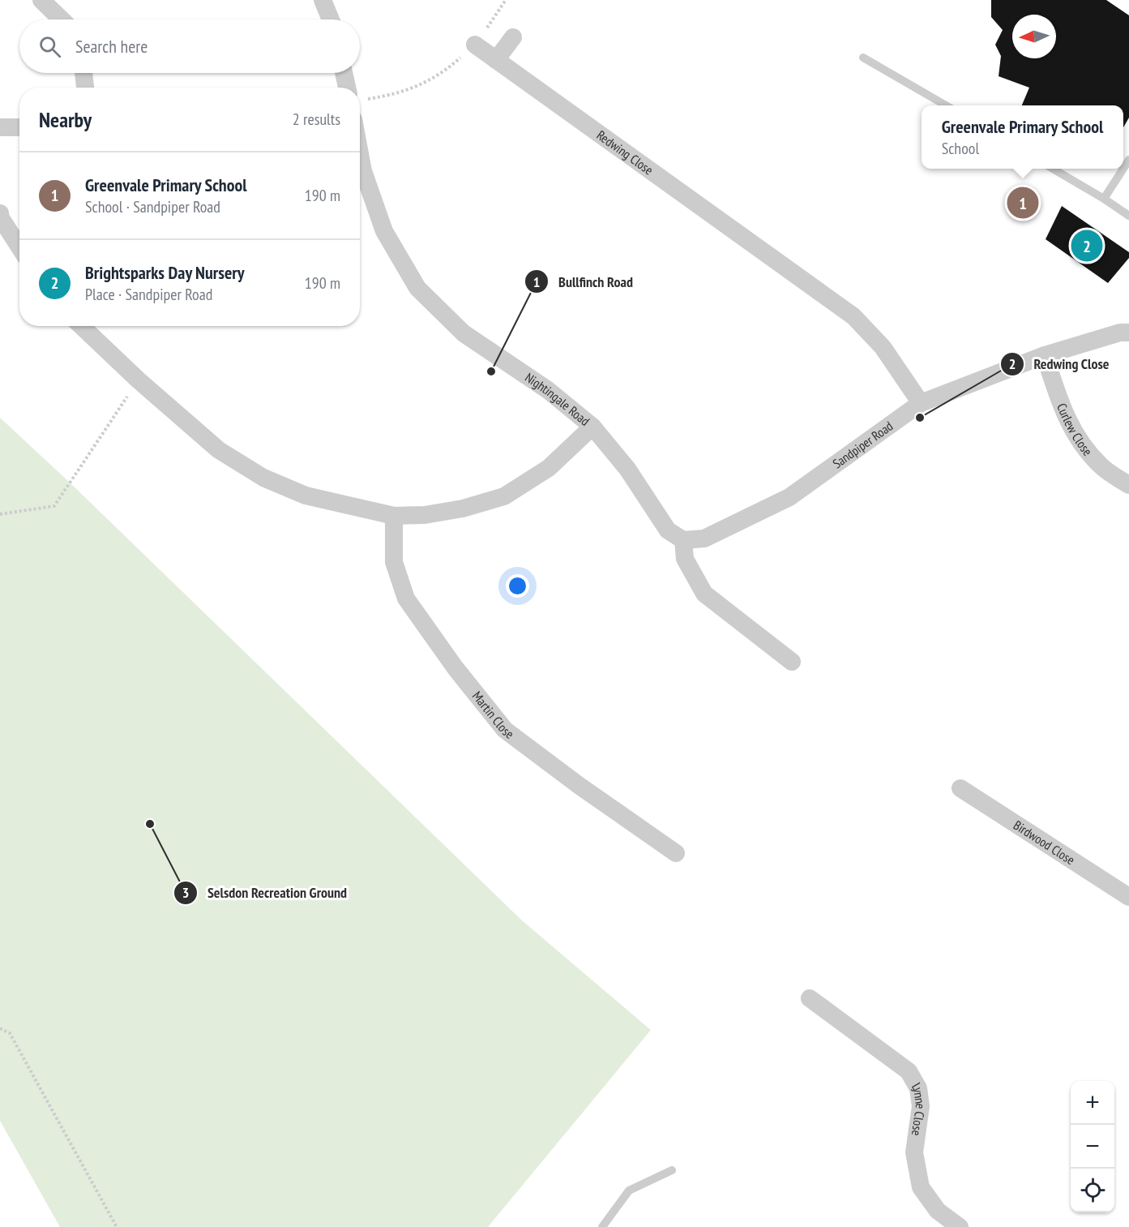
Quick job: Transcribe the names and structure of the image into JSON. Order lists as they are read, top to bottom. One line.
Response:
{"streets":{"street":["Redwing Close","Nightingale Road","Curlew Close","Sandpiper Road","Martin Close","Birdwood Close","Lynne Close"]},"crossings":[["Redwing Close","Sandpiper Road"],["Nightingale Road","Sandpiper Road"],["Curlew Close","Sandpiper Road"]],"places":["Bullfinch Road","Redwing Close","Selsdon Recreation Ground"],"north":"left","page":{"search":"Search here","heading":["Nearby","2 results"],"popup":["Greenvale Primary School","School"],"list":[{"mark":"1","name":"Greenvale Primary School","note":"School · Sandpiper Road","value":"190 m"},{"mark":"2","name":"Brightsparks Day Nursery","note":"Place · Sandpiper Road","value":"190 m"}],"pins":["1","2"],"map_buttons":["+","−"]}}
